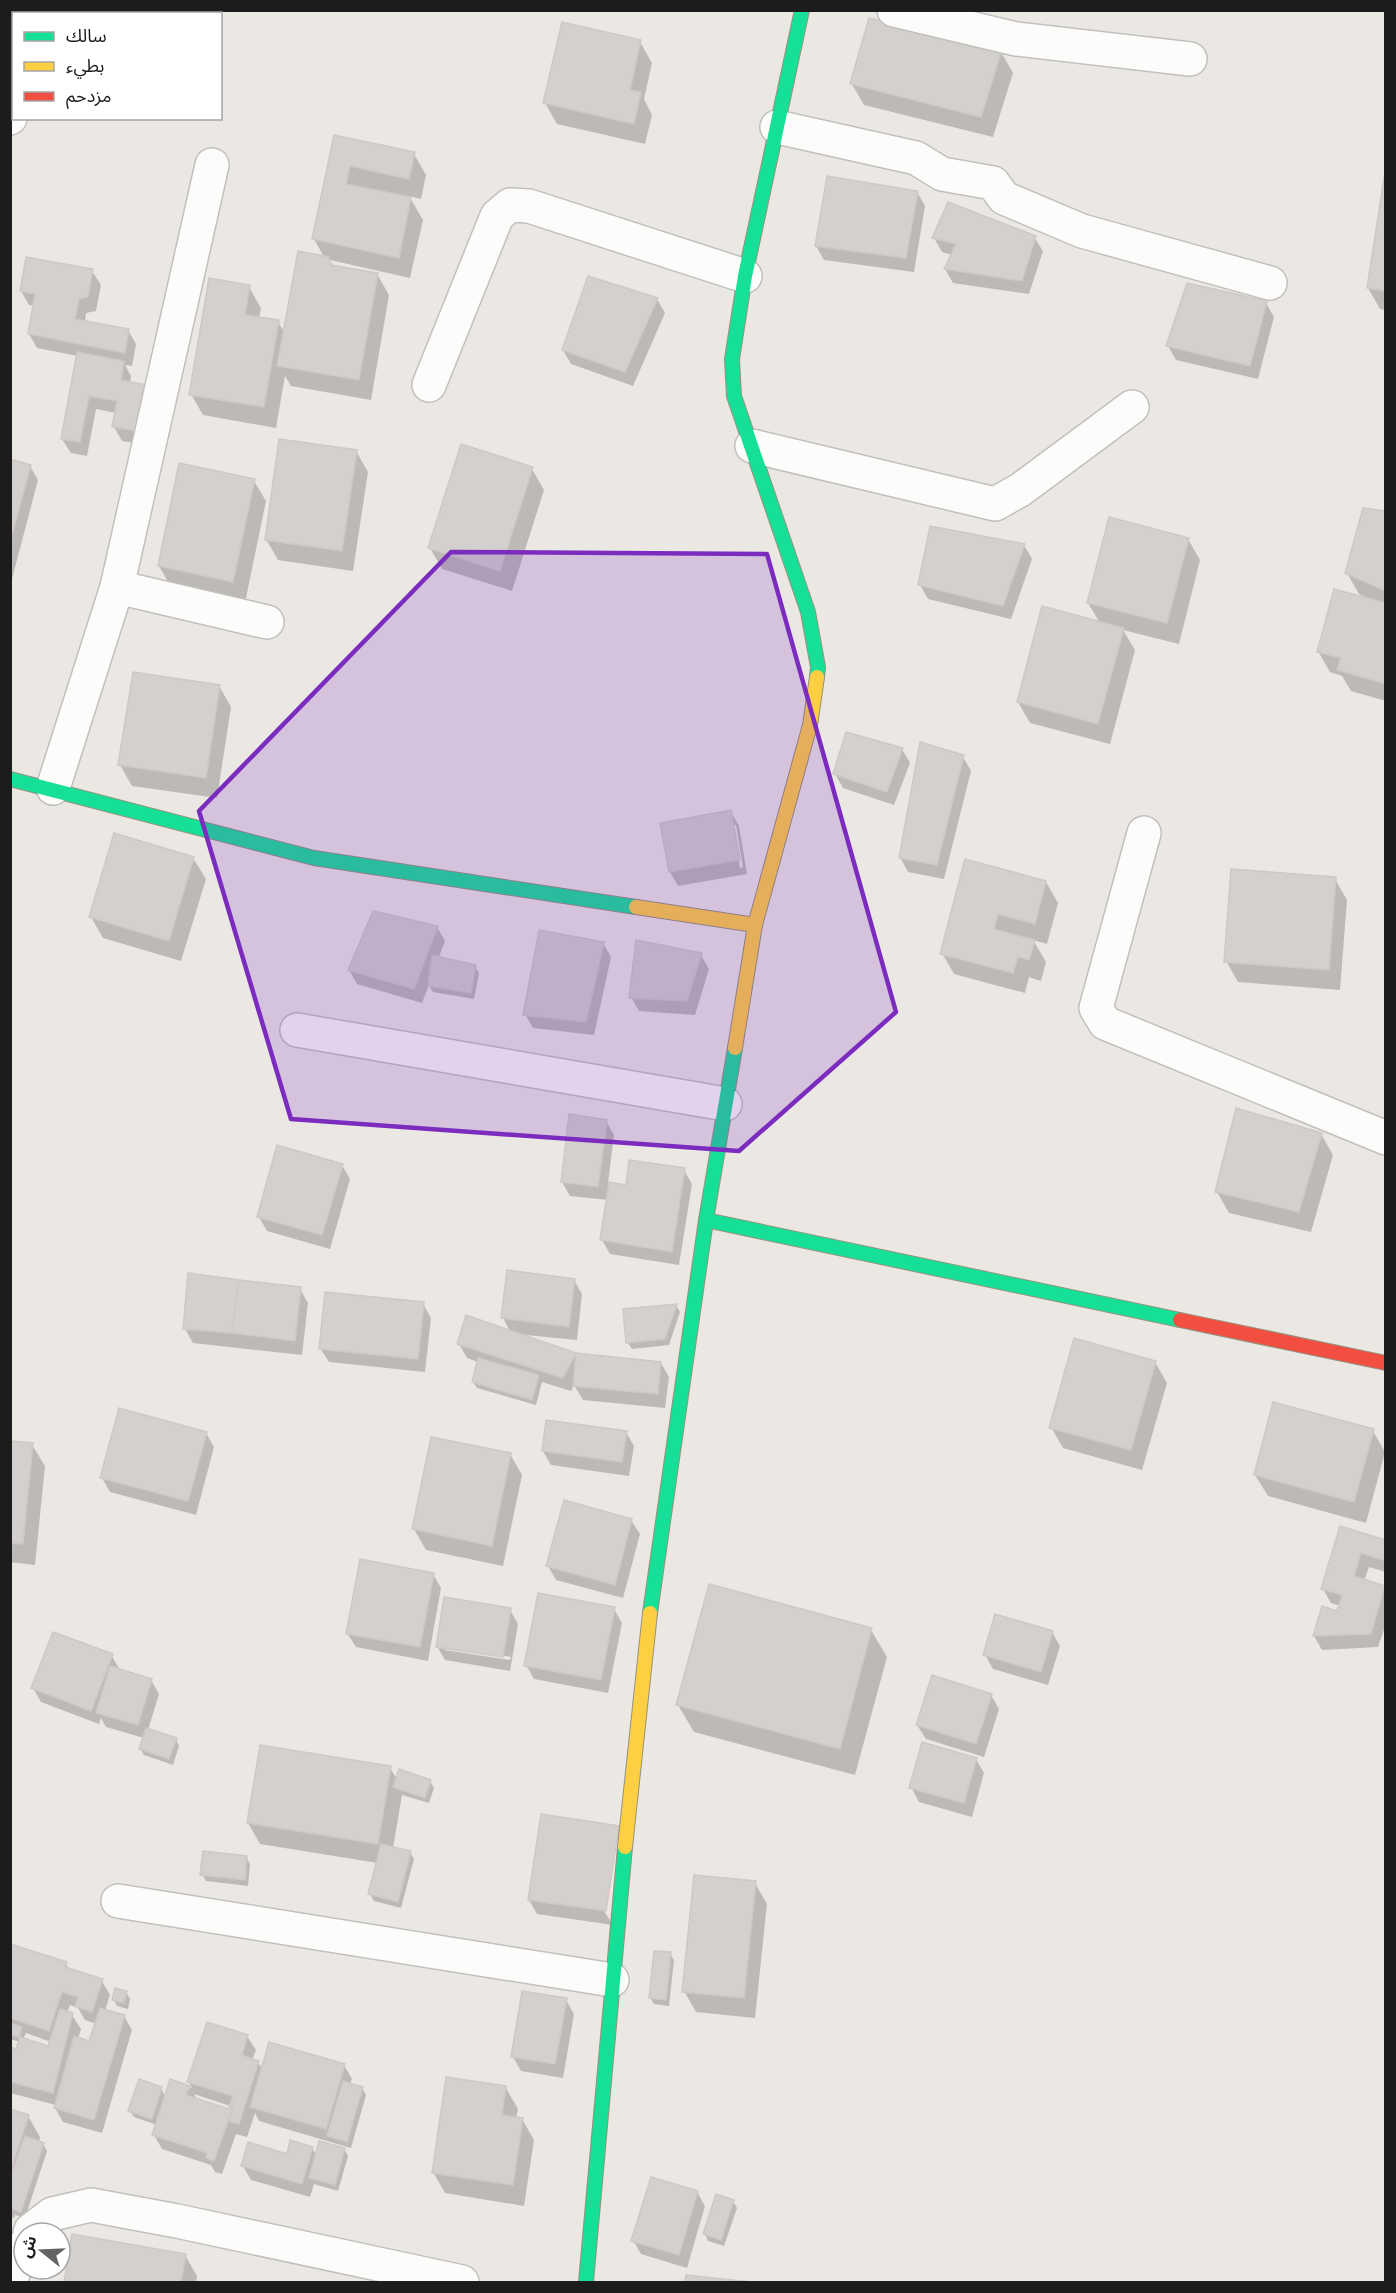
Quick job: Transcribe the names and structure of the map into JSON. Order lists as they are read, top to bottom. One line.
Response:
{"legend":["سالك","بطيء","مزدحم"],"north":"left"}
